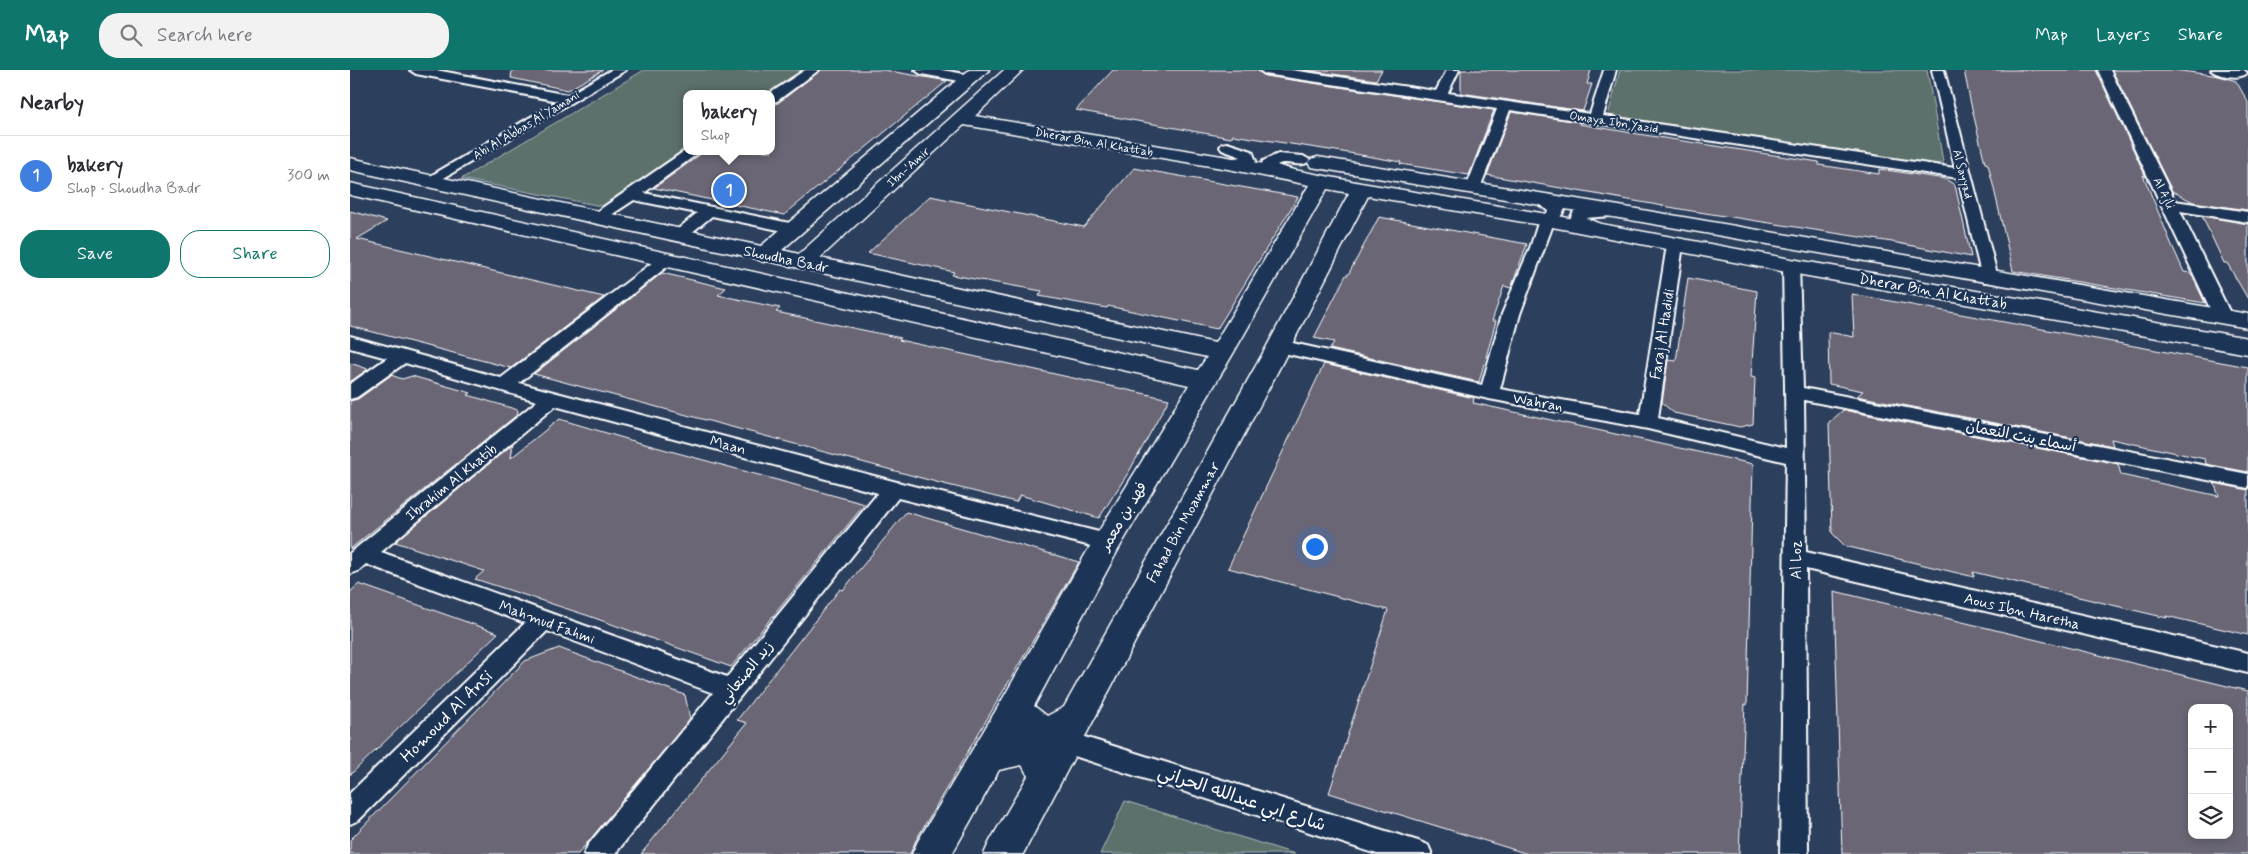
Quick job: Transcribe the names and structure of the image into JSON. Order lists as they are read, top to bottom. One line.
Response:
{"streets":{"street":["Omaya Ibn Yazid","Abi Al Abbas Al Yamani","Dherar Bin Al Khattab","Ibn-'Amir","Al Sayyad","Al Ajli","Shoudha Badr","Faraj Al Hadidi","Wahran","أسماء بنت النعمان","Maan","Ibrahim Al Khatib","فهد بن معمر","Fahad Bin Moammar","Al Loz","Aous Ibn Haretha","Mahmud Fahmi","زيد الصنعاني","Homoud Al Ansi","شارع ابي عبدالله الحراني"]},"crossings":[["Omaya Ibn Yazid","Al Sayyad"],["Abi Al Abbas Al Yamani","Shoudha Badr"],["Dherar Bin Al Khattab","Ibn-'Amir"],["Dherar Bin Al Khattab","Al Sayyad"],["Dherar Bin Al Khattab","Al Ajli"],["Dherar Bin Al Khattab","Faraj Al Hadidi"],["Dherar Bin Al Khattab","فهد بن معمر"],["Dherar Bin Al Khattab","Fahad Bin Moammar"],["Dherar Bin Al Khattab","Al Loz"],["Ibn-'Amir","Shoudha Badr"],["Shoudha Badr","فهد بن معمر"],["Faraj Al Hadidi","Wahran"],["Wahran","Fahad Bin Moammar"],["Wahran","Al Loz"],["أسماء بنت النعمان","Al Loz"],["Maan","Ibrahim Al Khatib"],["Maan","فهد بن معمر"],["Maan","زيد الصنعاني"],["Ibrahim Al Khatib","Mahmud Fahmi"],["Fahad Bin Moammar","شارع ابي عبدالله الحراني"],["Al Loz","Aous Ibn Haretha"],["Mahmud Fahmi","زيد الصنعاني"],["Mahmud Fahmi","Homoud Al Ansi"]],"page":{"header":"Map","search":"Search here","nav":["Map","Layers","Share"],"heading":"Nearby","popup":["bakery","Shop"],"list":[{"mark":"1","name":"bakery","note":"Shop · Shoudha Badr","value":"300 m"}],"pins":"1","buttons":["Save","Share"],"map_buttons":["+","−"]}}
